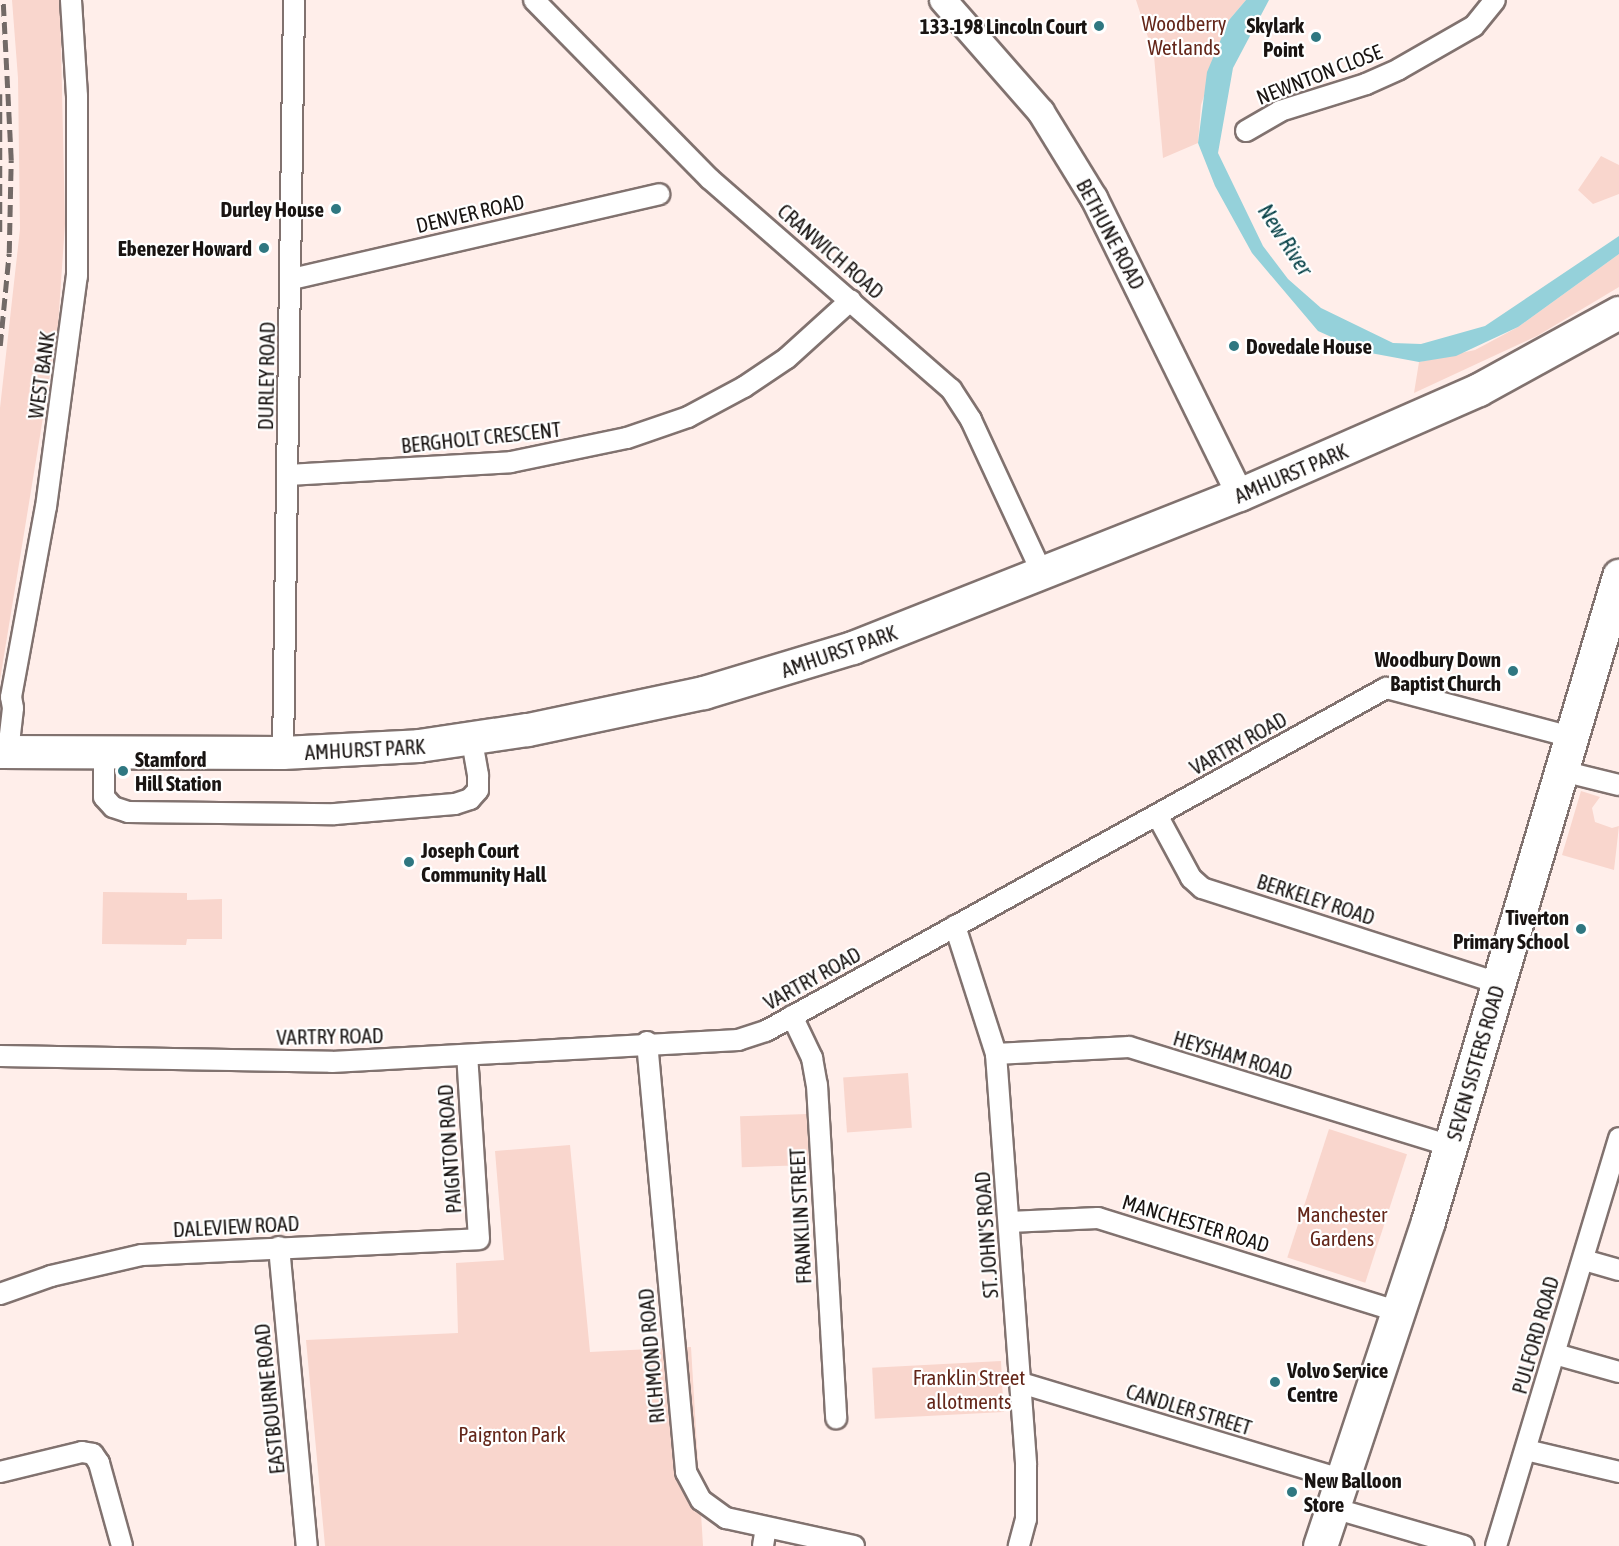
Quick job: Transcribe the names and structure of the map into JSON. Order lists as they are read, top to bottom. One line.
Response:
{"streets":{"highway":["SEVEN SISTERS ROAD"],"main road":["AMHURST PARK"],"street":["NEWNTON CLOSE","DENVER ROAD","BETHUNE ROAD","CRANWICH ROAD","WEST BANK","DURLEY ROAD","BERGHOLT CRESCENT","VARTRY ROAD","BERKELEY ROAD","HEYSHAM ROAD","PAIGNTON ROAD","FRANKLIN STREET","MANCHESTER ROAD","DALEVIEW ROAD","ST. JOHN'S ROAD","PULFORD ROAD","RICHMOND ROAD","EASTBOURNE ROAD","CANDLER STREET"]},"crossings":[["DENVER ROAD","DURLEY ROAD"],["BETHUNE ROAD","AMHURST PARK"],["CRANWICH ROAD","BERGHOLT CRESCENT"],["CRANWICH ROAD","AMHURST PARK"],["WEST BANK","AMHURST PARK"],["DURLEY ROAD","BERGHOLT CRESCENT"],["DURLEY ROAD","AMHURST PARK"],["VARTRY ROAD","BERKELEY ROAD"],["VARTRY ROAD","SEVEN SISTERS ROAD"],["VARTRY ROAD","PAIGNTON ROAD"],["VARTRY ROAD","FRANKLIN STREET"],["VARTRY ROAD","ST. JOHN'S ROAD"],["VARTRY ROAD","RICHMOND ROAD"],["BERKELEY ROAD","SEVEN SISTERS ROAD"],["HEYSHAM ROAD","SEVEN SISTERS ROAD"],["HEYSHAM ROAD","ST. JOHN'S ROAD"],["SEVEN SISTERS ROAD","MANCHESTER ROAD"],["SEVEN SISTERS ROAD","CANDLER STREET"],["PAIGNTON ROAD","DALEVIEW ROAD"],["MANCHESTER ROAD","ST. JOHN'S ROAD"],["DALEVIEW ROAD","EASTBOURNE ROAD"],["ST. JOHN'S ROAD","CANDLER STREET"]],"water":["New River"],"parks":["Woodberry Wetlands","Manchester Gardens","Franklin Street allotments","Paignton Park"],"places":["133-198 Lincoln Court","Skylark Point","Durley House","Ebenezer Howard","Dovedale House","Woodbury Down Baptist Church","Stamford Hill Station","Joseph Court Community Hall","Tiverton Primary School","Volvo Service Centre","New Balloon Store"]}
